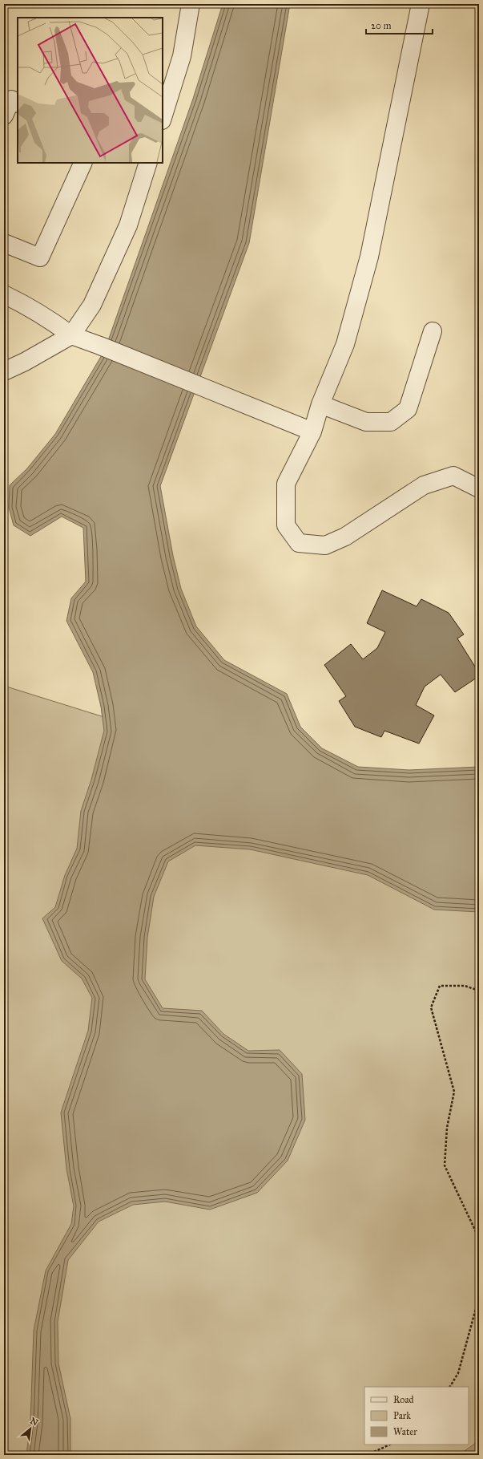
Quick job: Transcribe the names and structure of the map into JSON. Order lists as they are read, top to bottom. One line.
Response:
{"legend":["Road","Park","Water"],"scale_bar":"20 m","north":"top right"}
